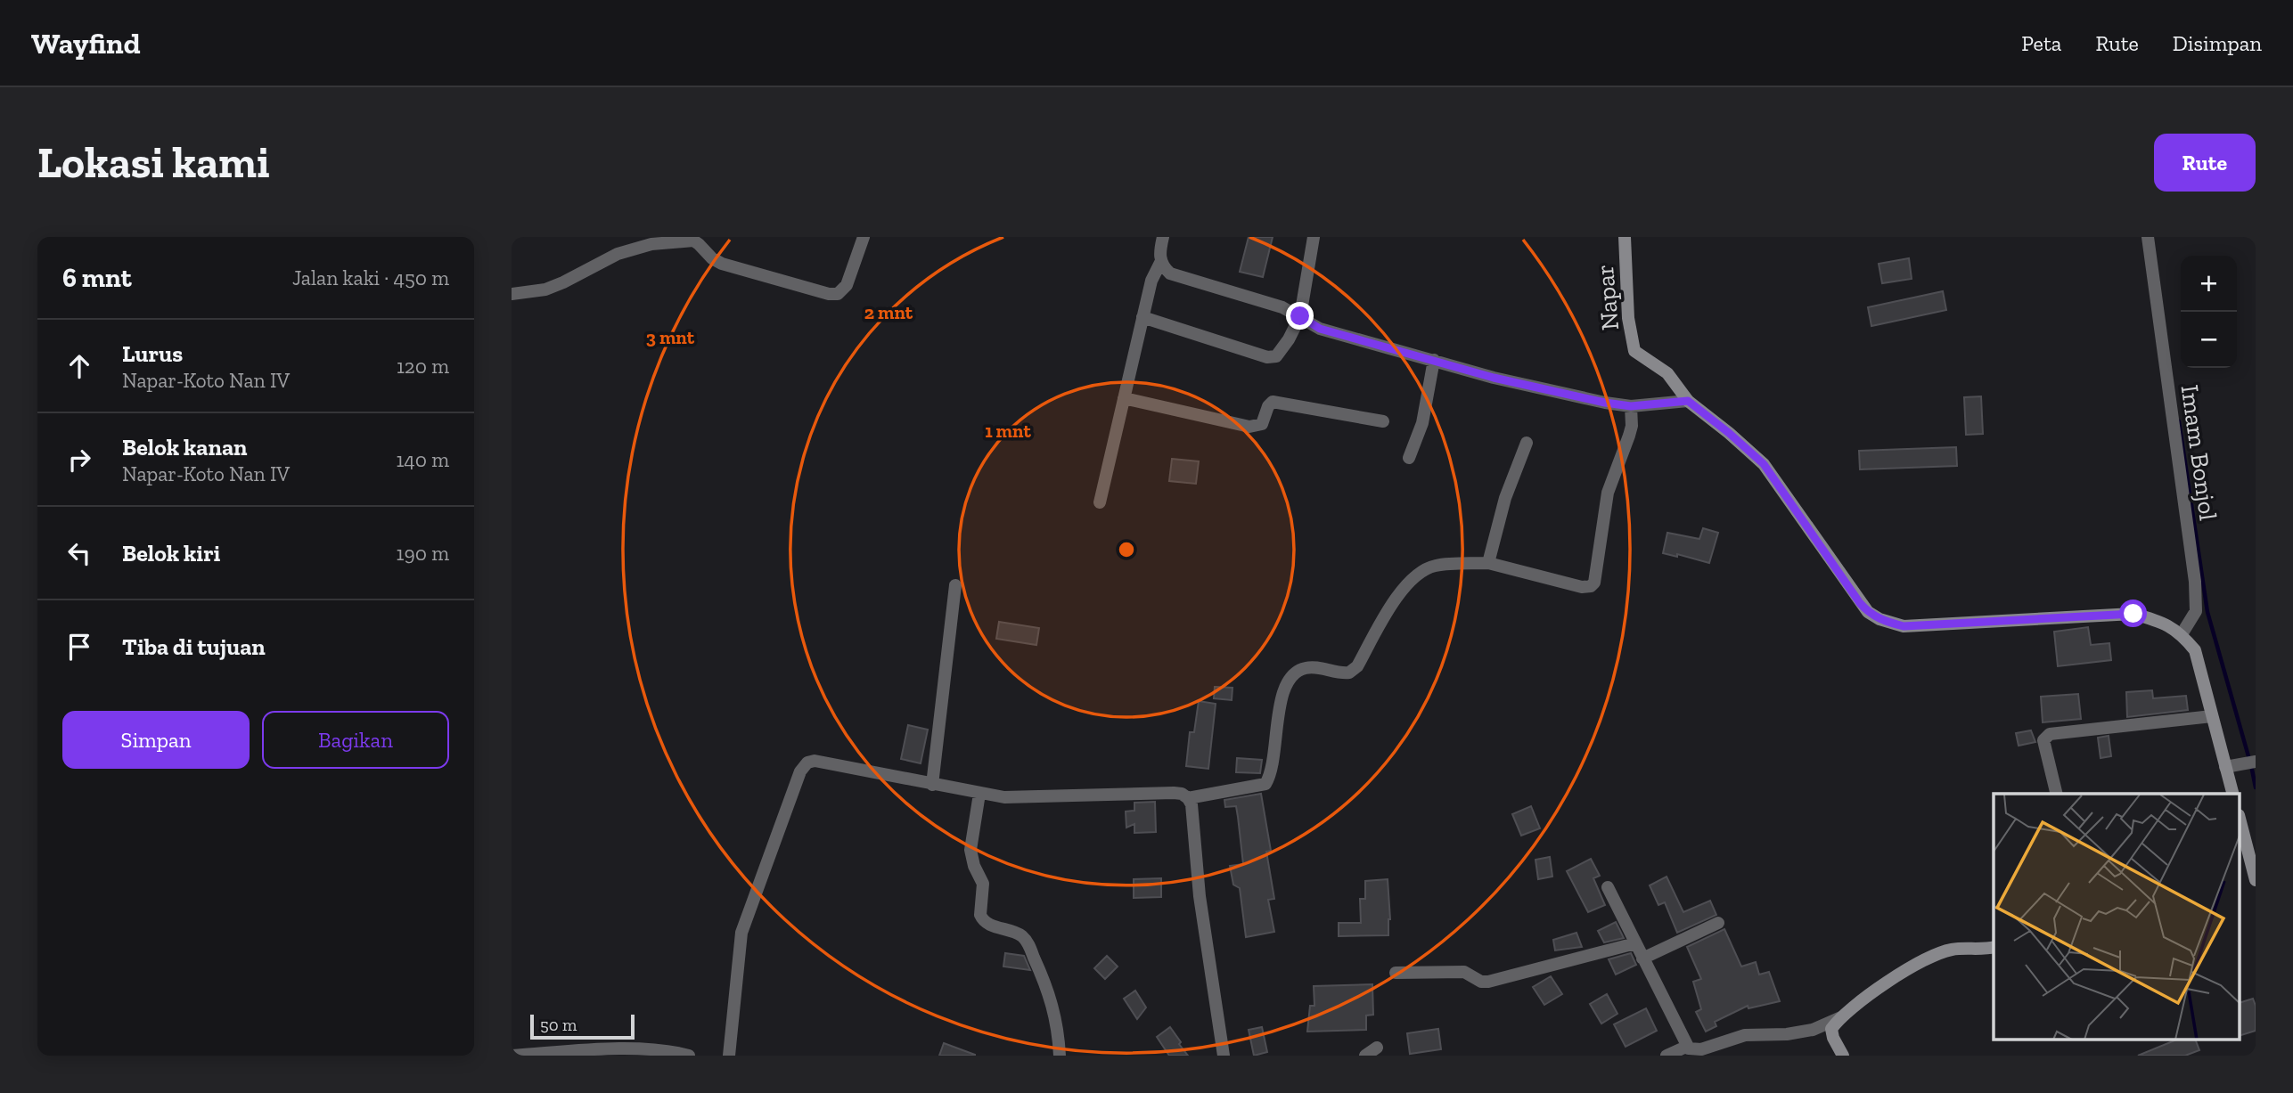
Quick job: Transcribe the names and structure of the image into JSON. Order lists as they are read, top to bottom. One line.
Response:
{"streets":{"street":["Napar","Imam Bonjol"]},"scale_bar":"50 m","page":{"header":"Wayfind","nav":["Peta","Rute","Disimpan"],"buttons":["Rute",["Simpan","Bagikan"]],"title":"Lokasi kami","heading":["6 mnt","Jalan kaki · 450 m"],"map_buttons":["+","−"],"list":[["Lurus","Napar-Koto Nan IV","120 m"],["Belok kanan","Napar-Koto Nan IV","140 m"],["Belok kiri","190 m"],"Tiba di tujuan"],"scale":"50 m"},"rings":["2 mnt","3 mnt","1 mnt"]}
